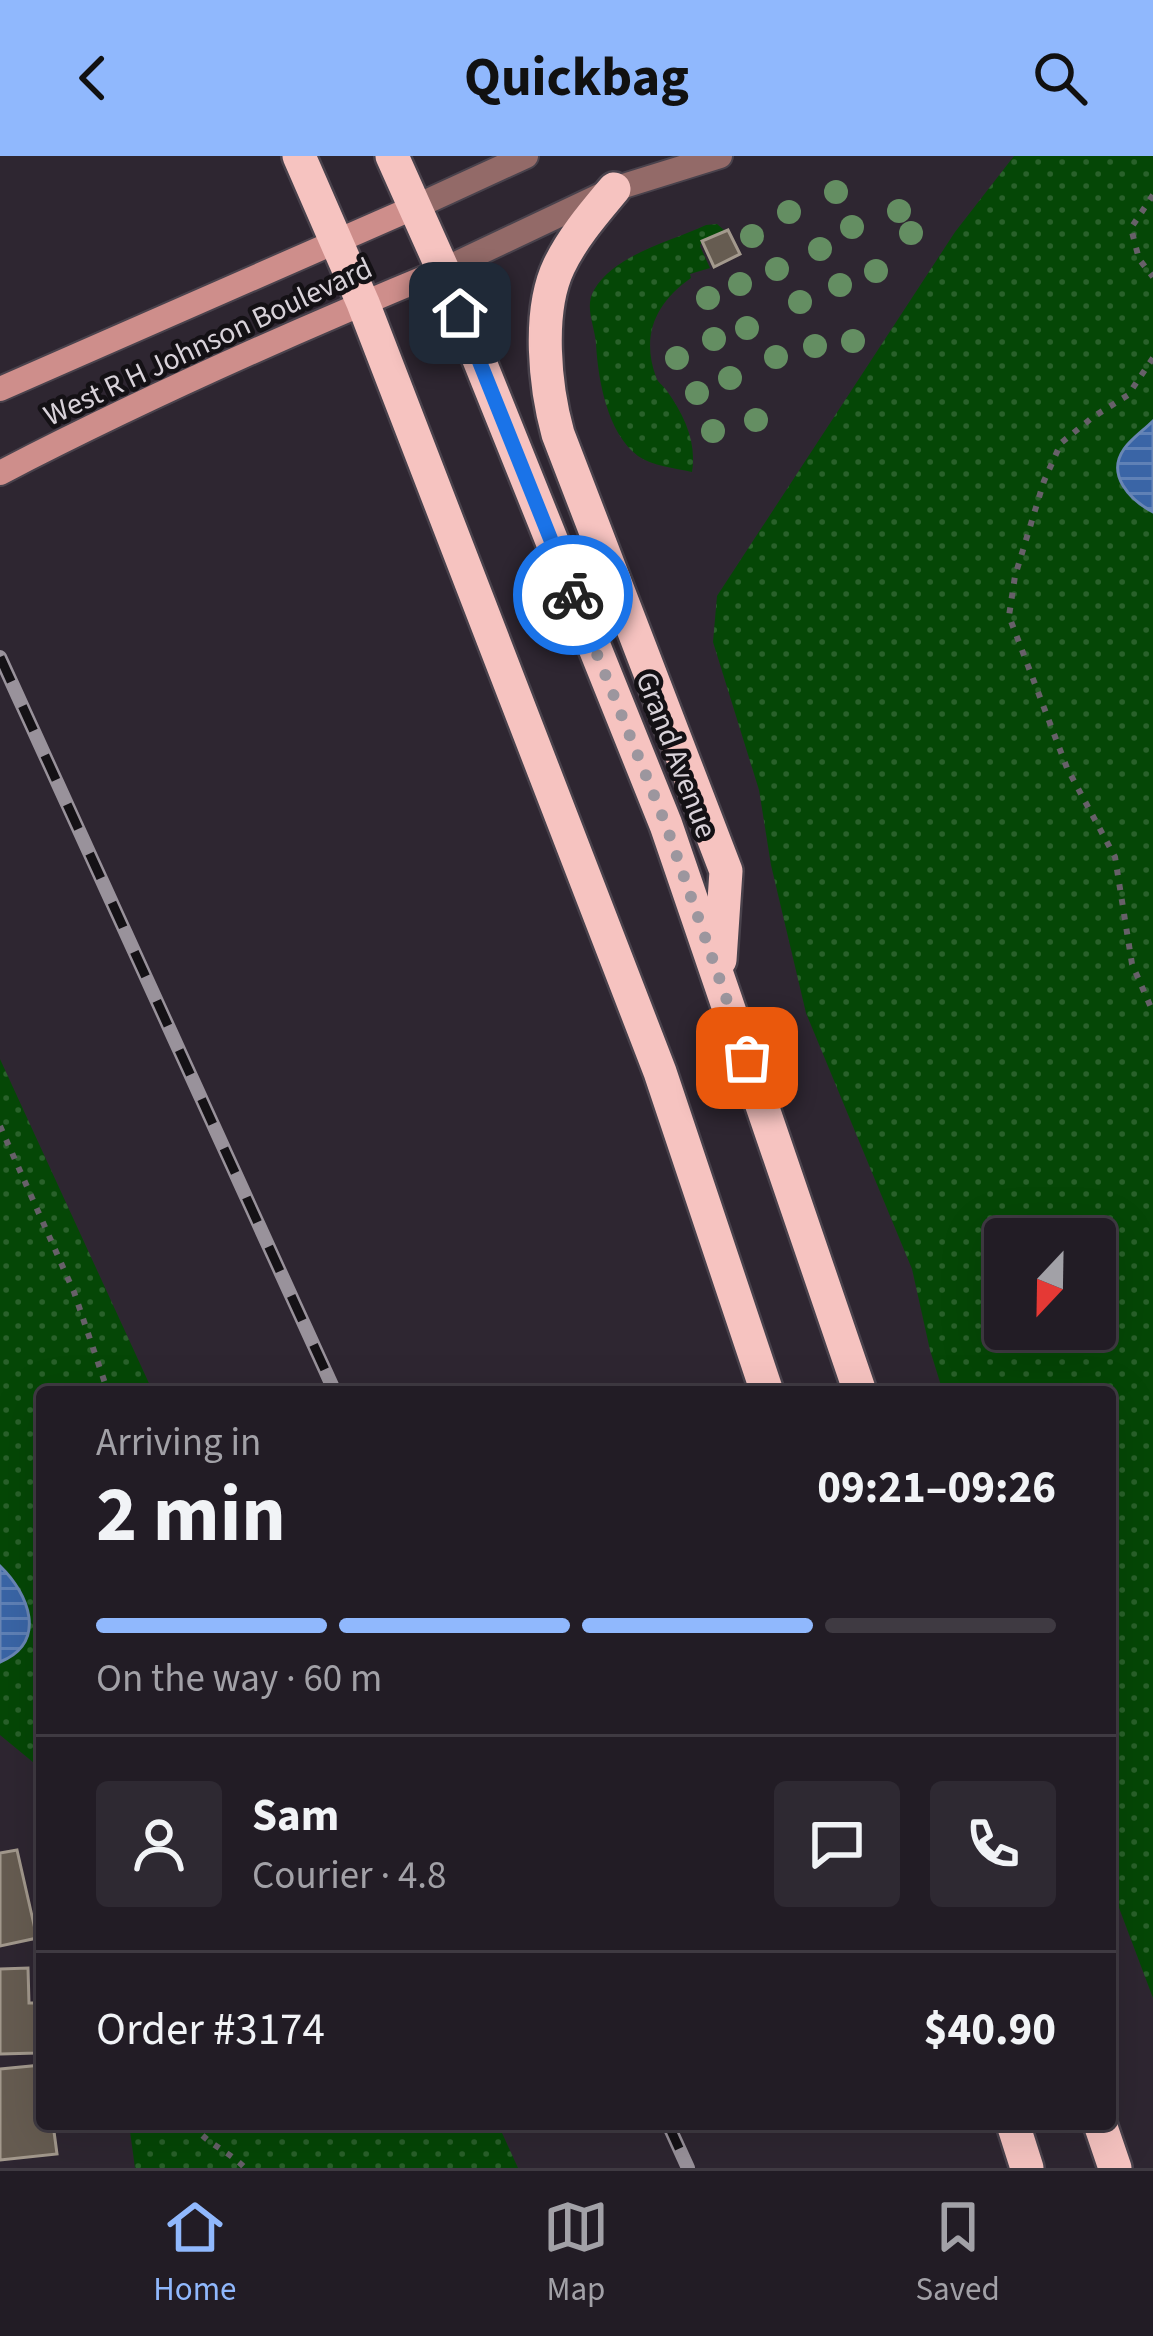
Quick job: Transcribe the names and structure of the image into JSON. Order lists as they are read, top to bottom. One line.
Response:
{"streets":{"highway":["Grand Avenue"],"main road":["West R H Johnson Boulevard"]},"crossings":[["West R H Johnson Boulevard","Grand Avenue"]],"north":"bottom","page":{"header":"Quickbag","heading":["2 min","Arriving in","09:21–09:26"],"panel":["Sam","Courier · 4.8","Order #3174","$40.90"],"bar":"On the way · 60 m","tabs":["Home","Map","Saved"]}}
